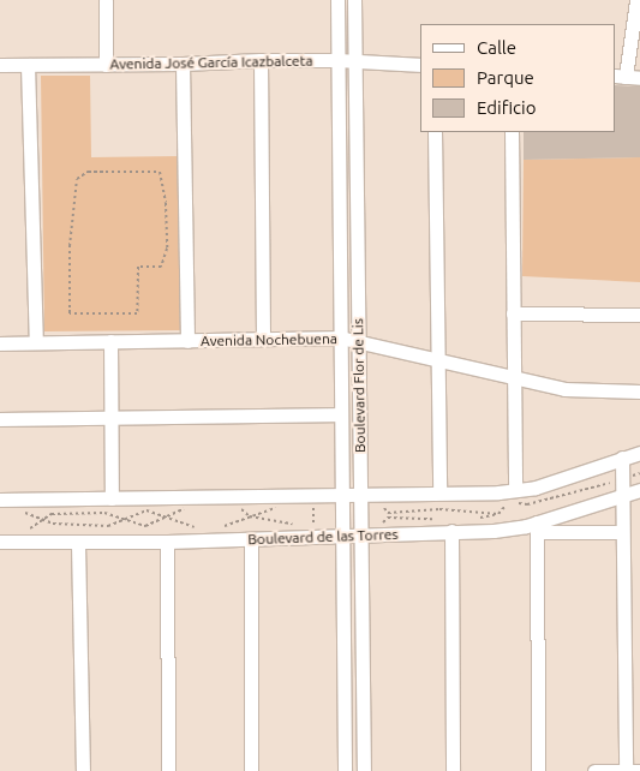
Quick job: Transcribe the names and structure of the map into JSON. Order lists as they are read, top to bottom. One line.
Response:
{"streets":{"street":["Avenida José García Icazbalceta","Avenida Nochebuena","Boulevard Flor de Lis","Boulevard de las Torres"]},"crossings":[["Avenida José García Icazbalceta","Boulevard Flor de Lis"],["Avenida Nochebuena","Boulevard Flor de Lis"],["Boulevard Flor de Lis","Boulevard de las Torres"]],"legend":["Calle","Parque","Edificio"]}
